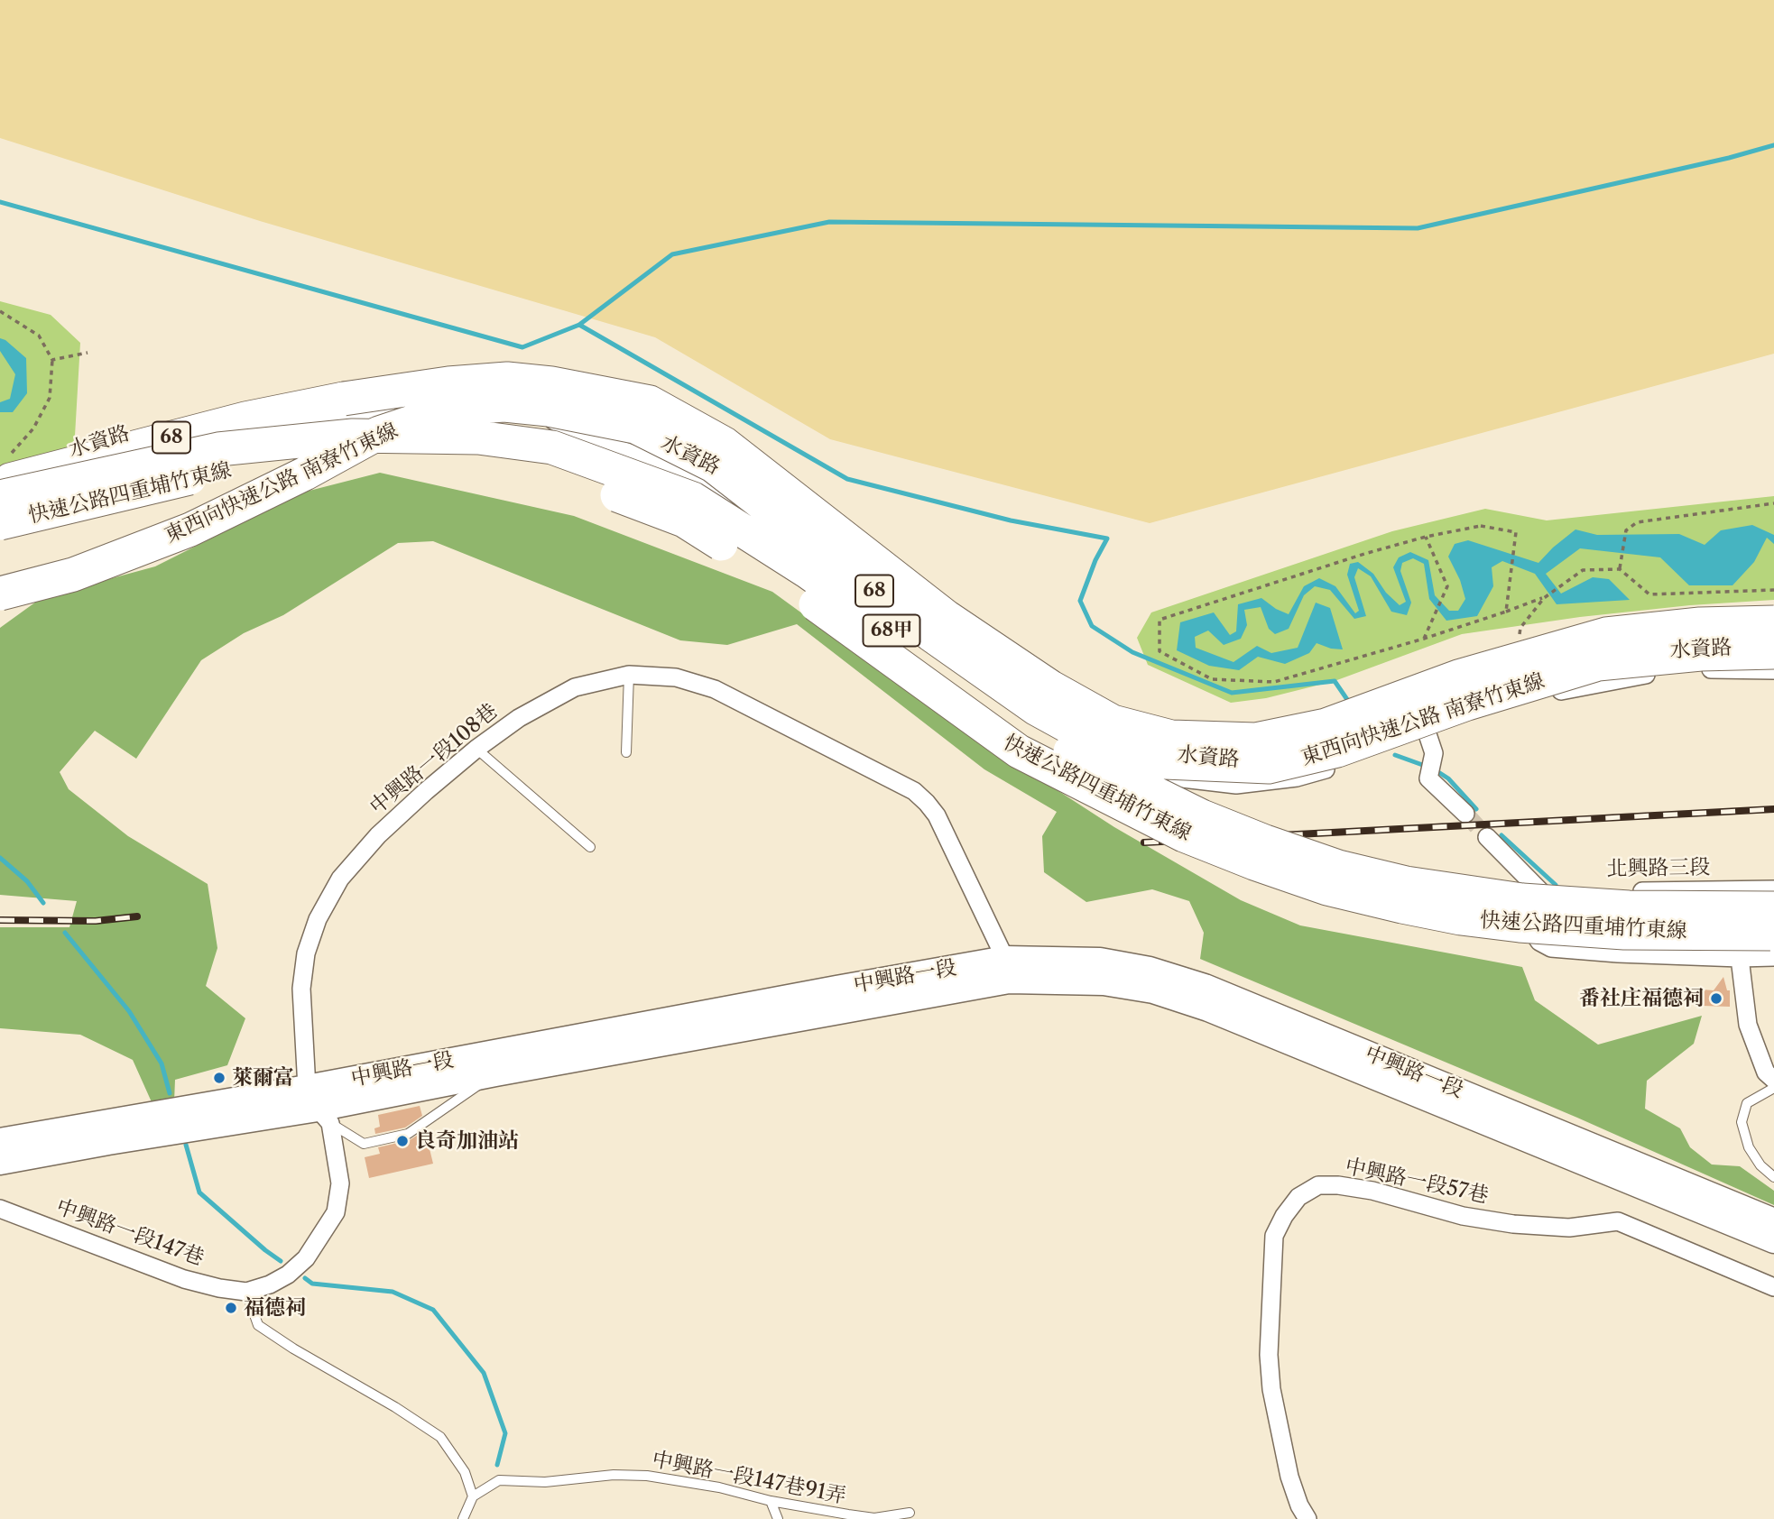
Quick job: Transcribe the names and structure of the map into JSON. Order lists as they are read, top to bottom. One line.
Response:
{"streets":{"highway":["68","東西向快速公路 南寮竹東線","快速公路四重埔竹東線","68甲"],"main road":["中興路一段"],"street":["水資路","中興路一段108巷","北興路三段","中興路一段57巷","中興路一段147巷"],"lane":["中興路一段147巷91弄"]},"crossings":[["水資路","快速公路四重埔竹東線"],["中興路一段108巷","中興路一段"],["中興路一段108巷","中興路一段147巷"],["中興路一段","中興路一段147巷"]],"places":["番社庄福德祠","萊爾富","良奇加油站","福德祠"]}
